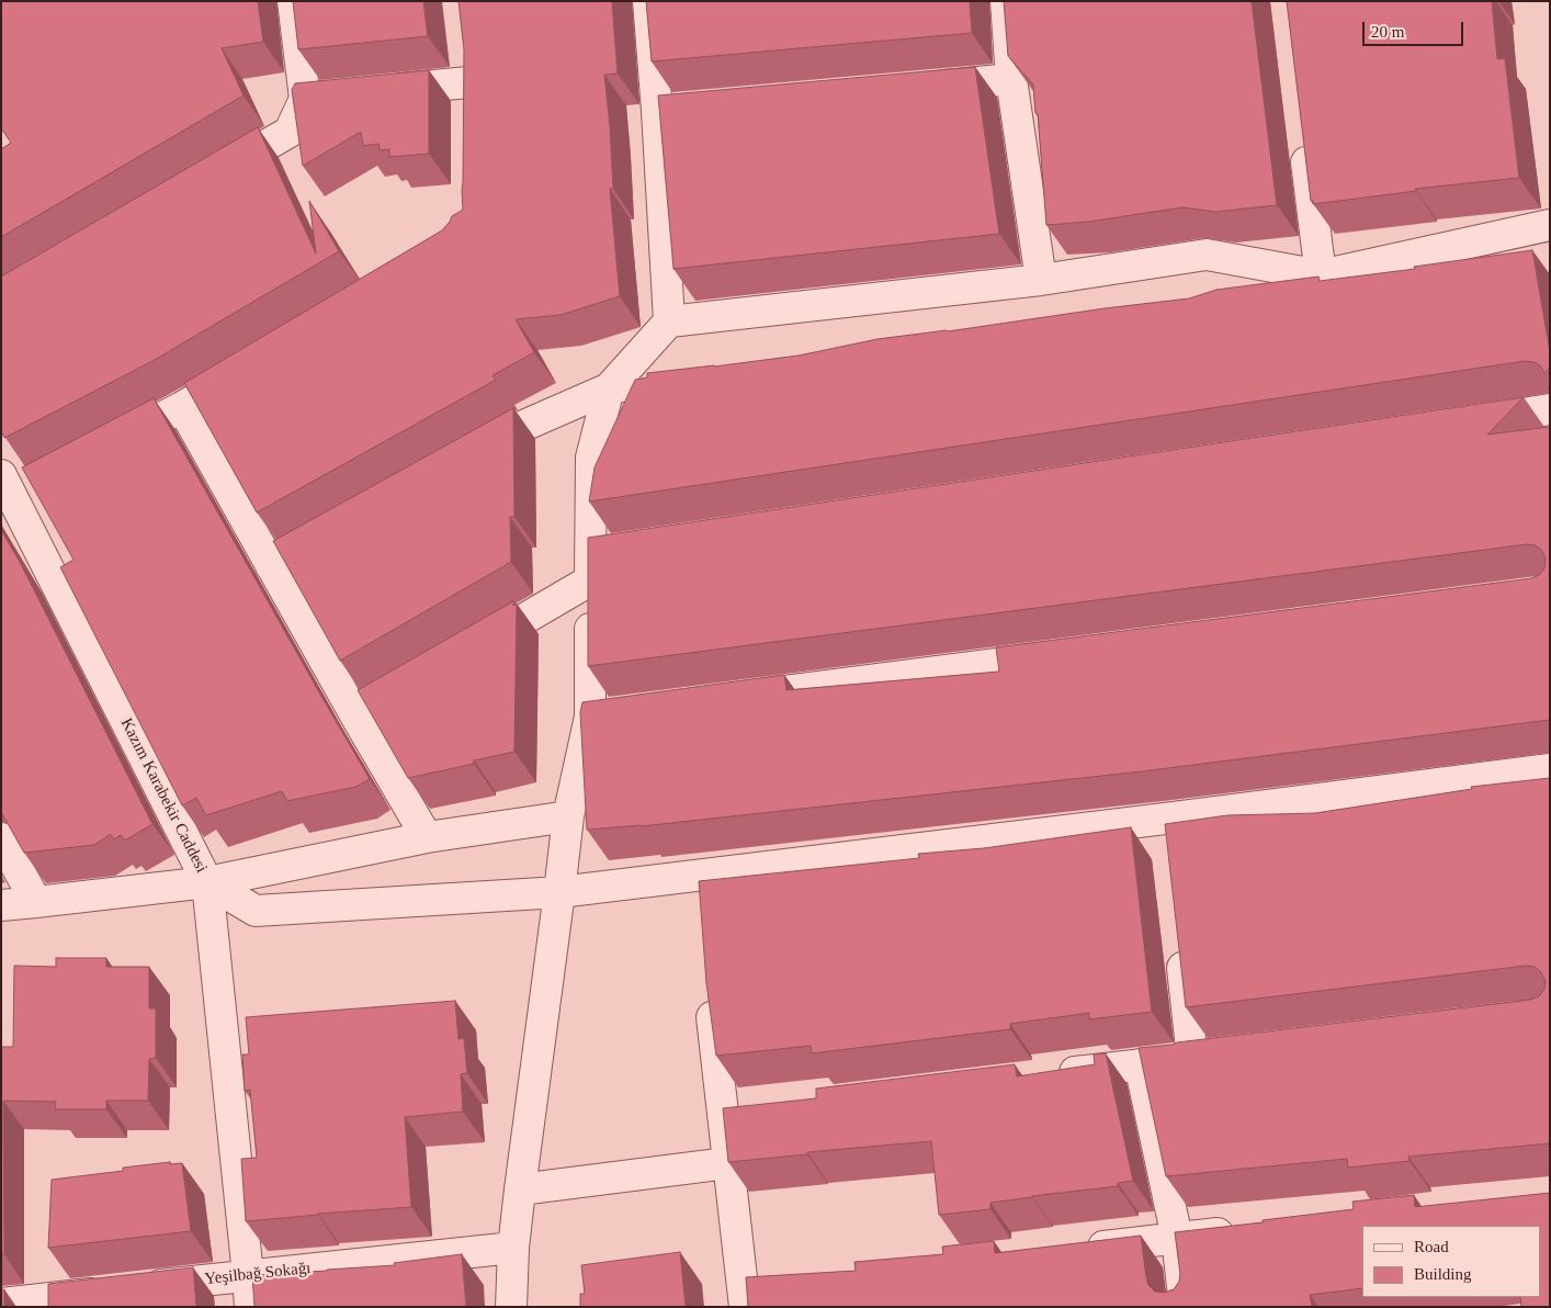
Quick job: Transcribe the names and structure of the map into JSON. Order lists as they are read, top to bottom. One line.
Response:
{"streets":{"street":["Kazım Karabekir Caddesi","Yeşilbağ Sokağı"]},"crossings":[["Kazım Karabekir Caddesi","Yeşilbağ Sokağı"]],"legend":["Road","Building"],"scale_bar":"20 m"}
